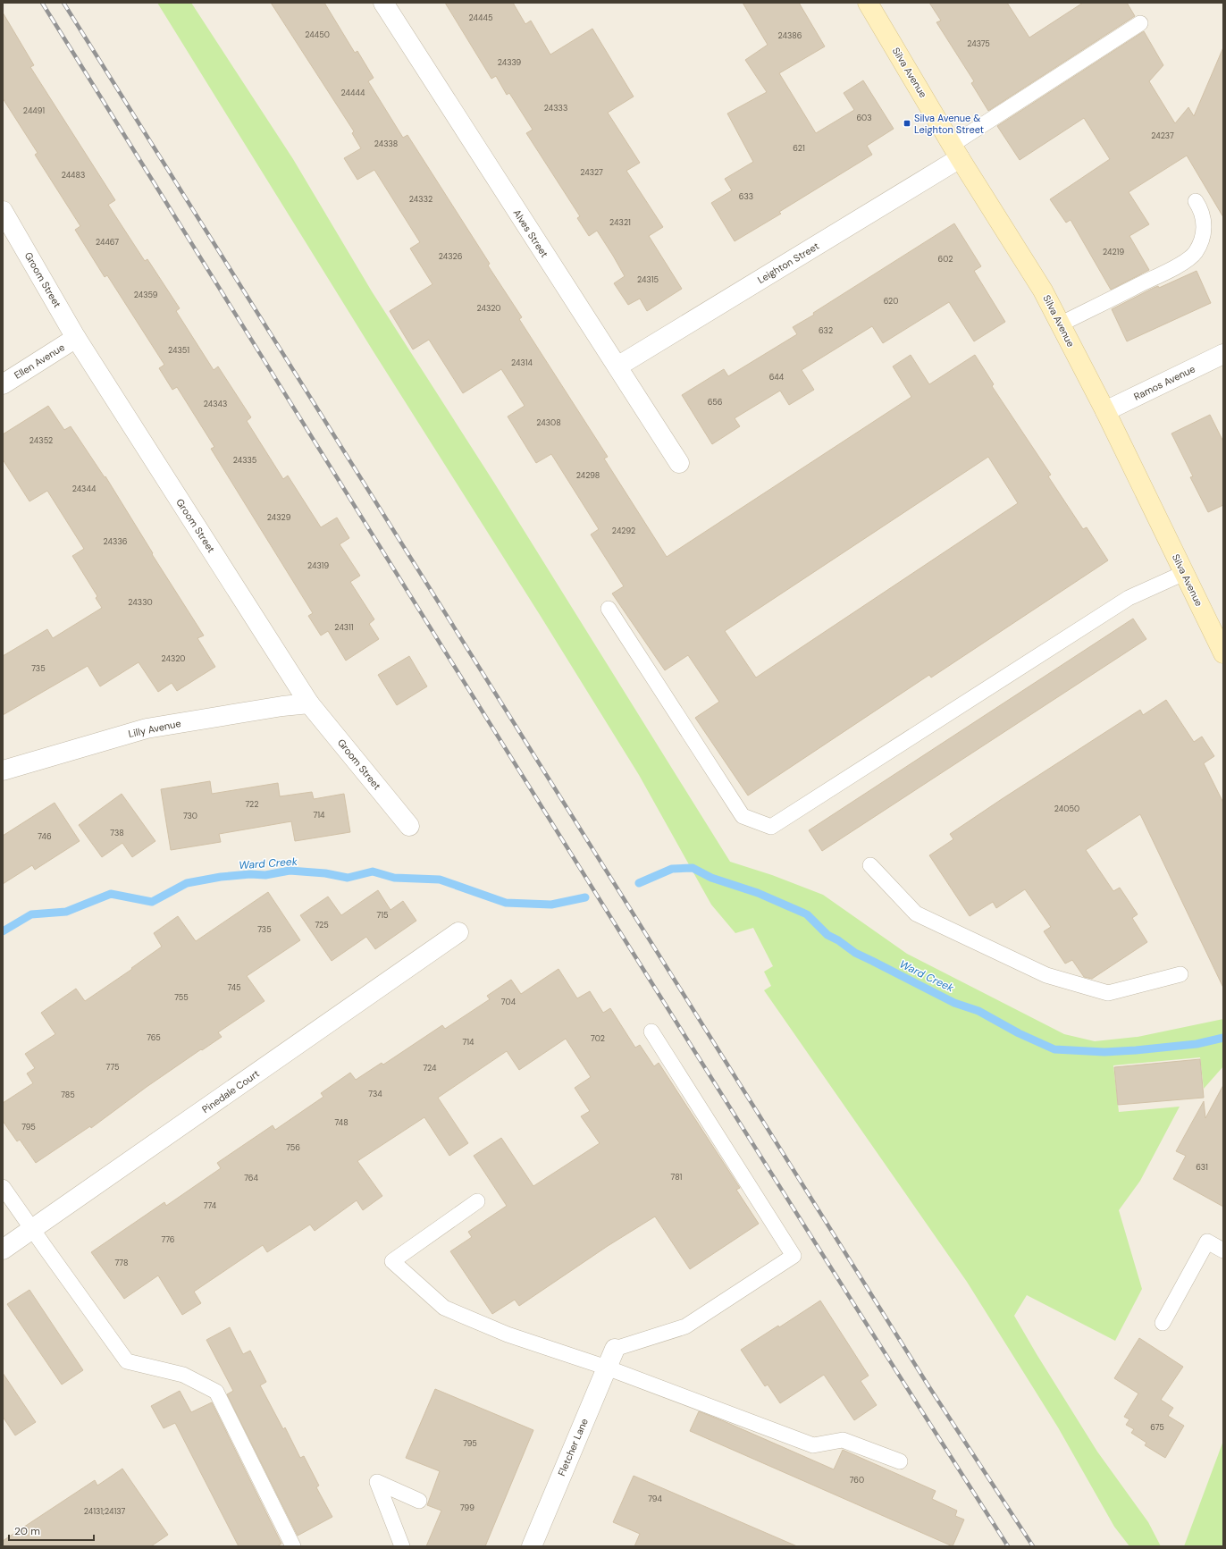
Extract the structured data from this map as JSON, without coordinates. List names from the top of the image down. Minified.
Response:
{"streets":{"street":["Silva Avenue","Alves Street","Leighton Street","Groom Street","Ellen Avenue","Ramos Avenue","Lilly Avenue","Pinedale Court","Fletcher Lane"]},"crossings":[["Silva Avenue","Leighton Street"],["Silva Avenue","Ramos Avenue"],["Alves Street","Leighton Street"],["Groom Street","Ellen Avenue"],["Groom Street","Lilly Avenue"]],"water":["Ward Creek"],"places":{"transit":["Silva Avenue & Leighton Street"]},"house_numbers":["24445","24450","24386","24375","24339","24444","24333","24491","603","24237","24338","621","24327","24483","633","24332","24321","24467","24219","24326","602","24315","24359","620","24320","632","24351","24314","644","656","24343","24308","24352","24335","24298","24344","24329","24292","24336","24319","24330","24311","24320","735","722","24050","714","730","738","746","715","725","735","745","755","704","765","702","714","775","724","734","785","748","795","756","631","781","764","774","776","778","675","795","760","794","799","24131;24137"],"scale_bar":"20 m"}
